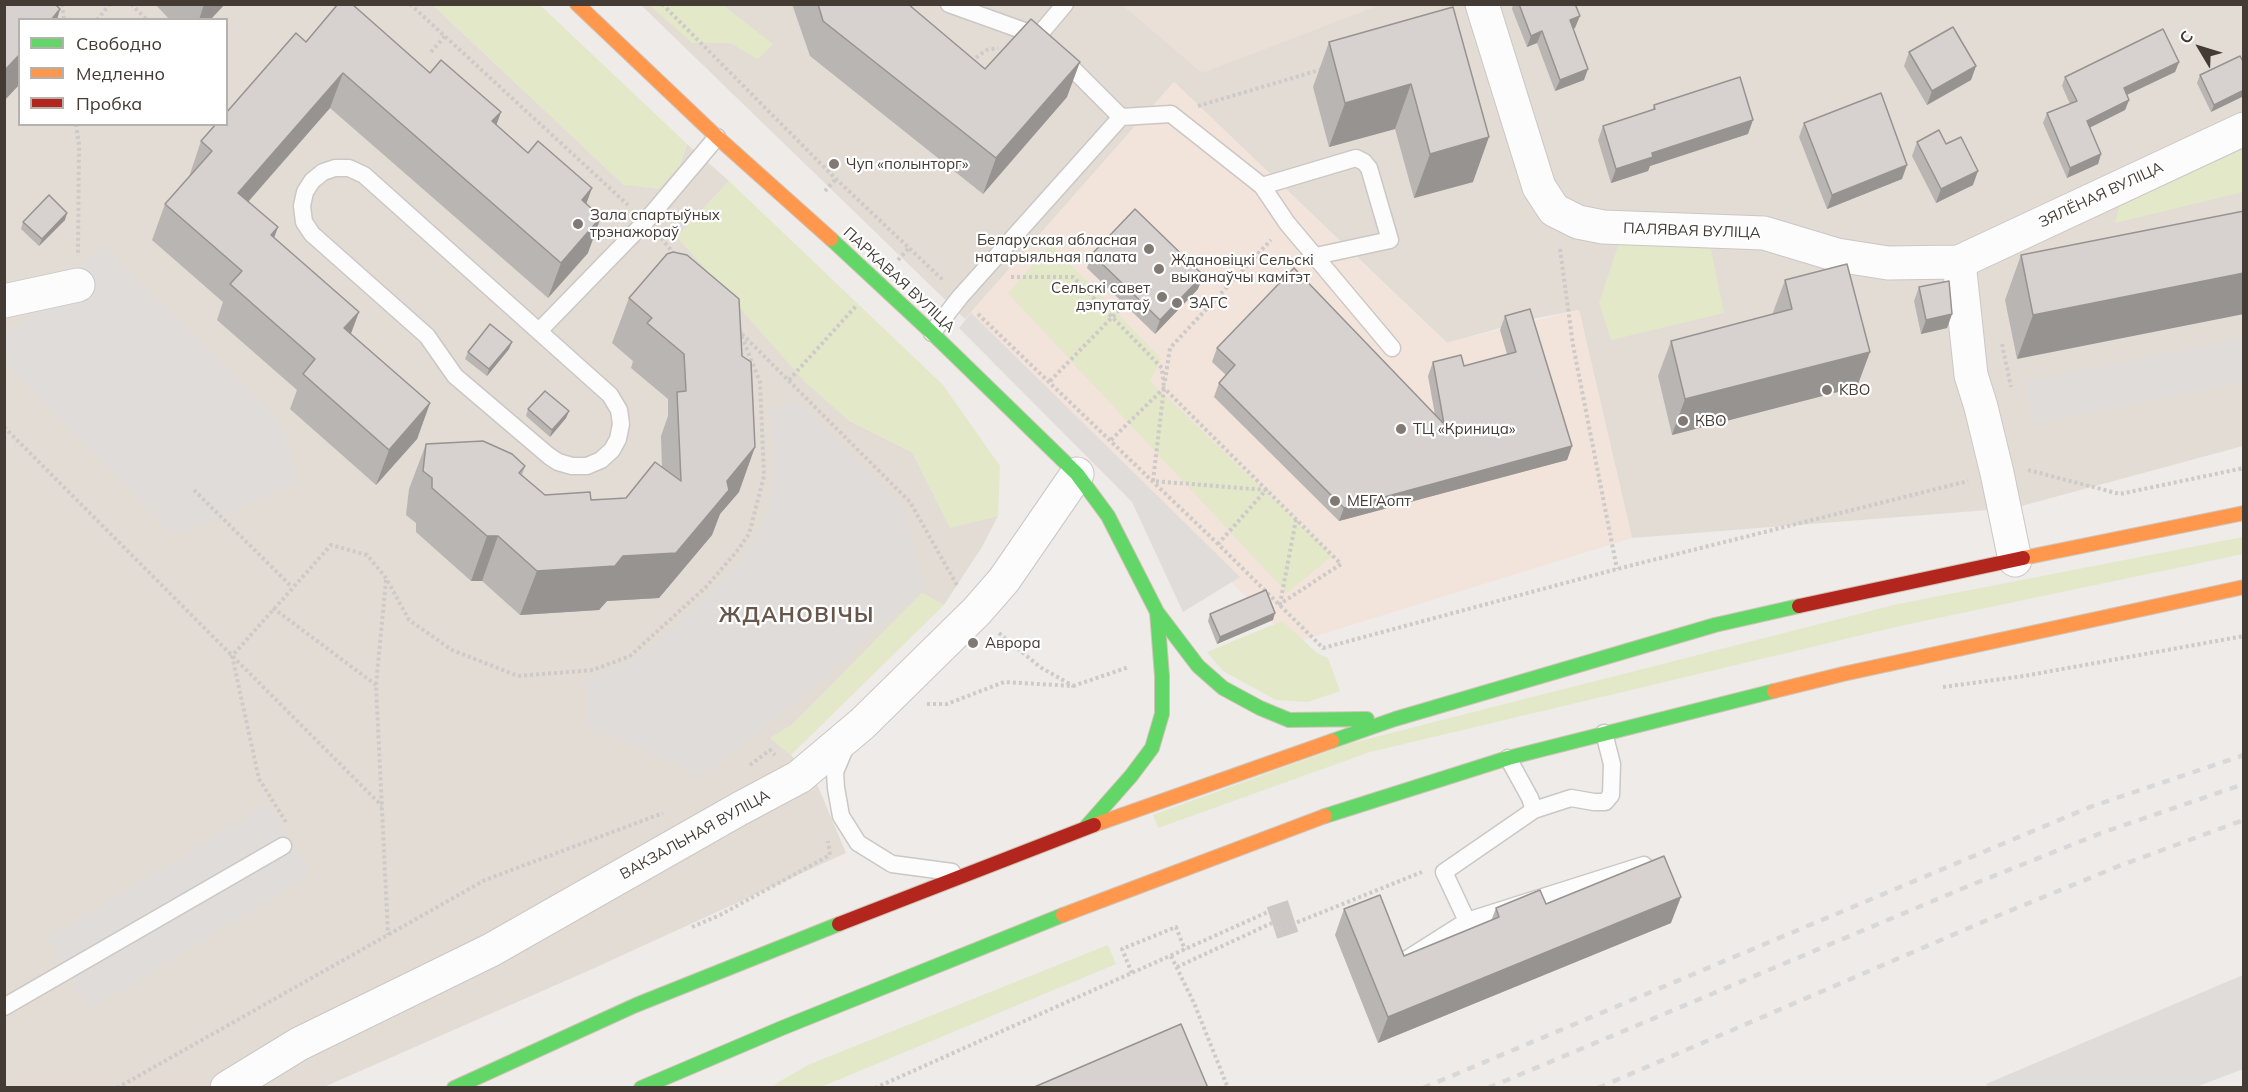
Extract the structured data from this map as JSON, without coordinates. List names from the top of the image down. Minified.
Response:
{"streets":{"main road":["ПАРКАВАЯ ВУЛІЦА"],"street":["ЗЯЛЁНАЯ ВУЛІЦА","ПАЛЯВАЯ ВУЛІЦА","ВАКЗАЛЬНАЯ ВУЛІЦА"]},"crossings":[["ЗЯЛЁНАЯ ВУЛІЦА","ПАЛЯВАЯ ВУЛІЦА"],["ПАРКАВАЯ ВУЛІЦА","ВАКЗАЛЬНАЯ ВУЛІЦА"]],"districts":["ЖДАНОВІЧЫ"],"places":["Чуп «полынторг»","Зала спартыўных трэнажораў","Беларуская абласная натарыяльная палата","Ждановіцкі Сельскі выканаўчы камітэт","Сельскі савет дэпутатаў","ЗАГС","KBО","КВО","ТЦ «Криница»","МЕГАопт","Аврора"],"legend":["Свободно","Медленно","Пробка"],"north":"top left"}
